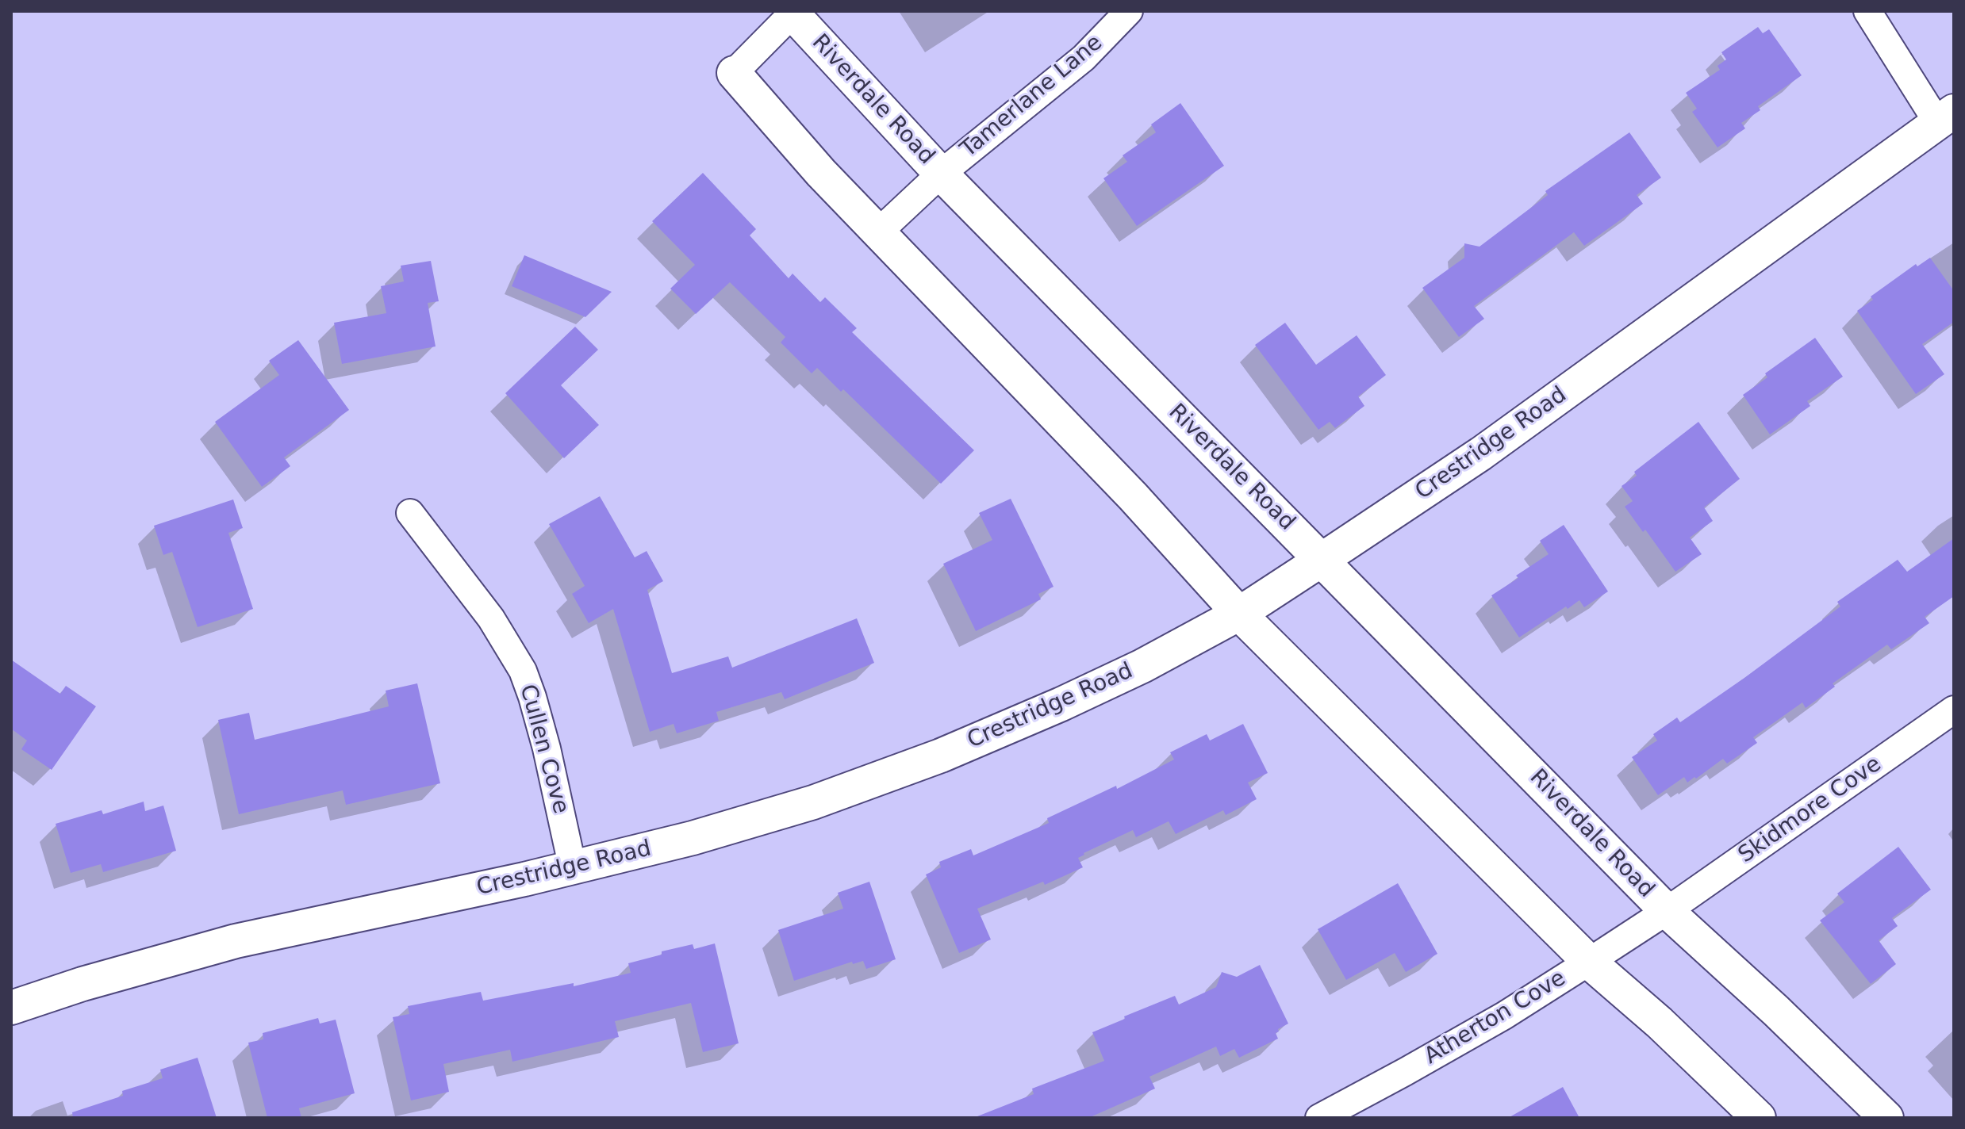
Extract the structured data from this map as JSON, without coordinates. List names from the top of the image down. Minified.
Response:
{"streets":{"street":["Tamerlane Lane","Riverdale Road","Crestridge Road","Cullen Cove","Skidmore Cove","Atherton Cove"]},"crossings":[["Tamerlane Lane","Riverdale Road"],["Riverdale Road","Crestridge Road"],["Riverdale Road","Skidmore Cove"],["Riverdale Road","Atherton Cove"],["Crestridge Road","Cullen Cove"],["Skidmore Cove","Atherton Cove"]]}
